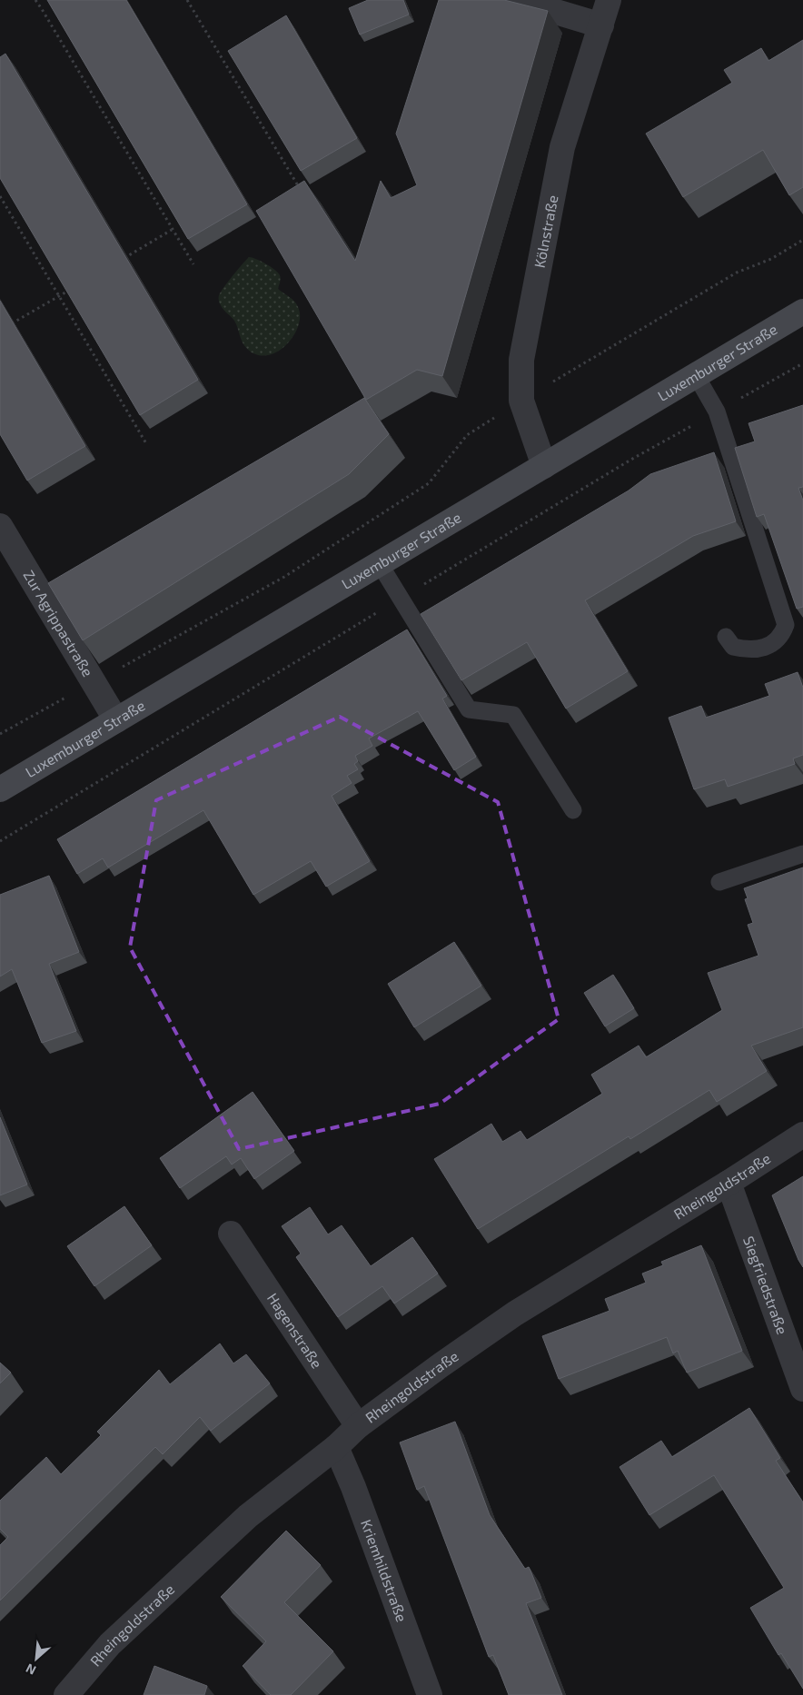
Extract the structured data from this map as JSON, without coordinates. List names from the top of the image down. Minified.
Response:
{"streets":{"street":["Kölnstraße","Luxemburger Straße","Zur Agrippastraße","Rheingoldstraße","Siegfriedstraße","Hagenstraße","Kriemhildstraße"]},"crossings":[["Kölnstraße","Luxemburger Straße"],["Luxemburger Straße","Zur Agrippastraße"],["Rheingoldstraße","Siegfriedstraße"],["Rheingoldstraße","Hagenstraße"],["Rheingoldstraße","Kriemhildstraße"]],"north":"bottom left"}
